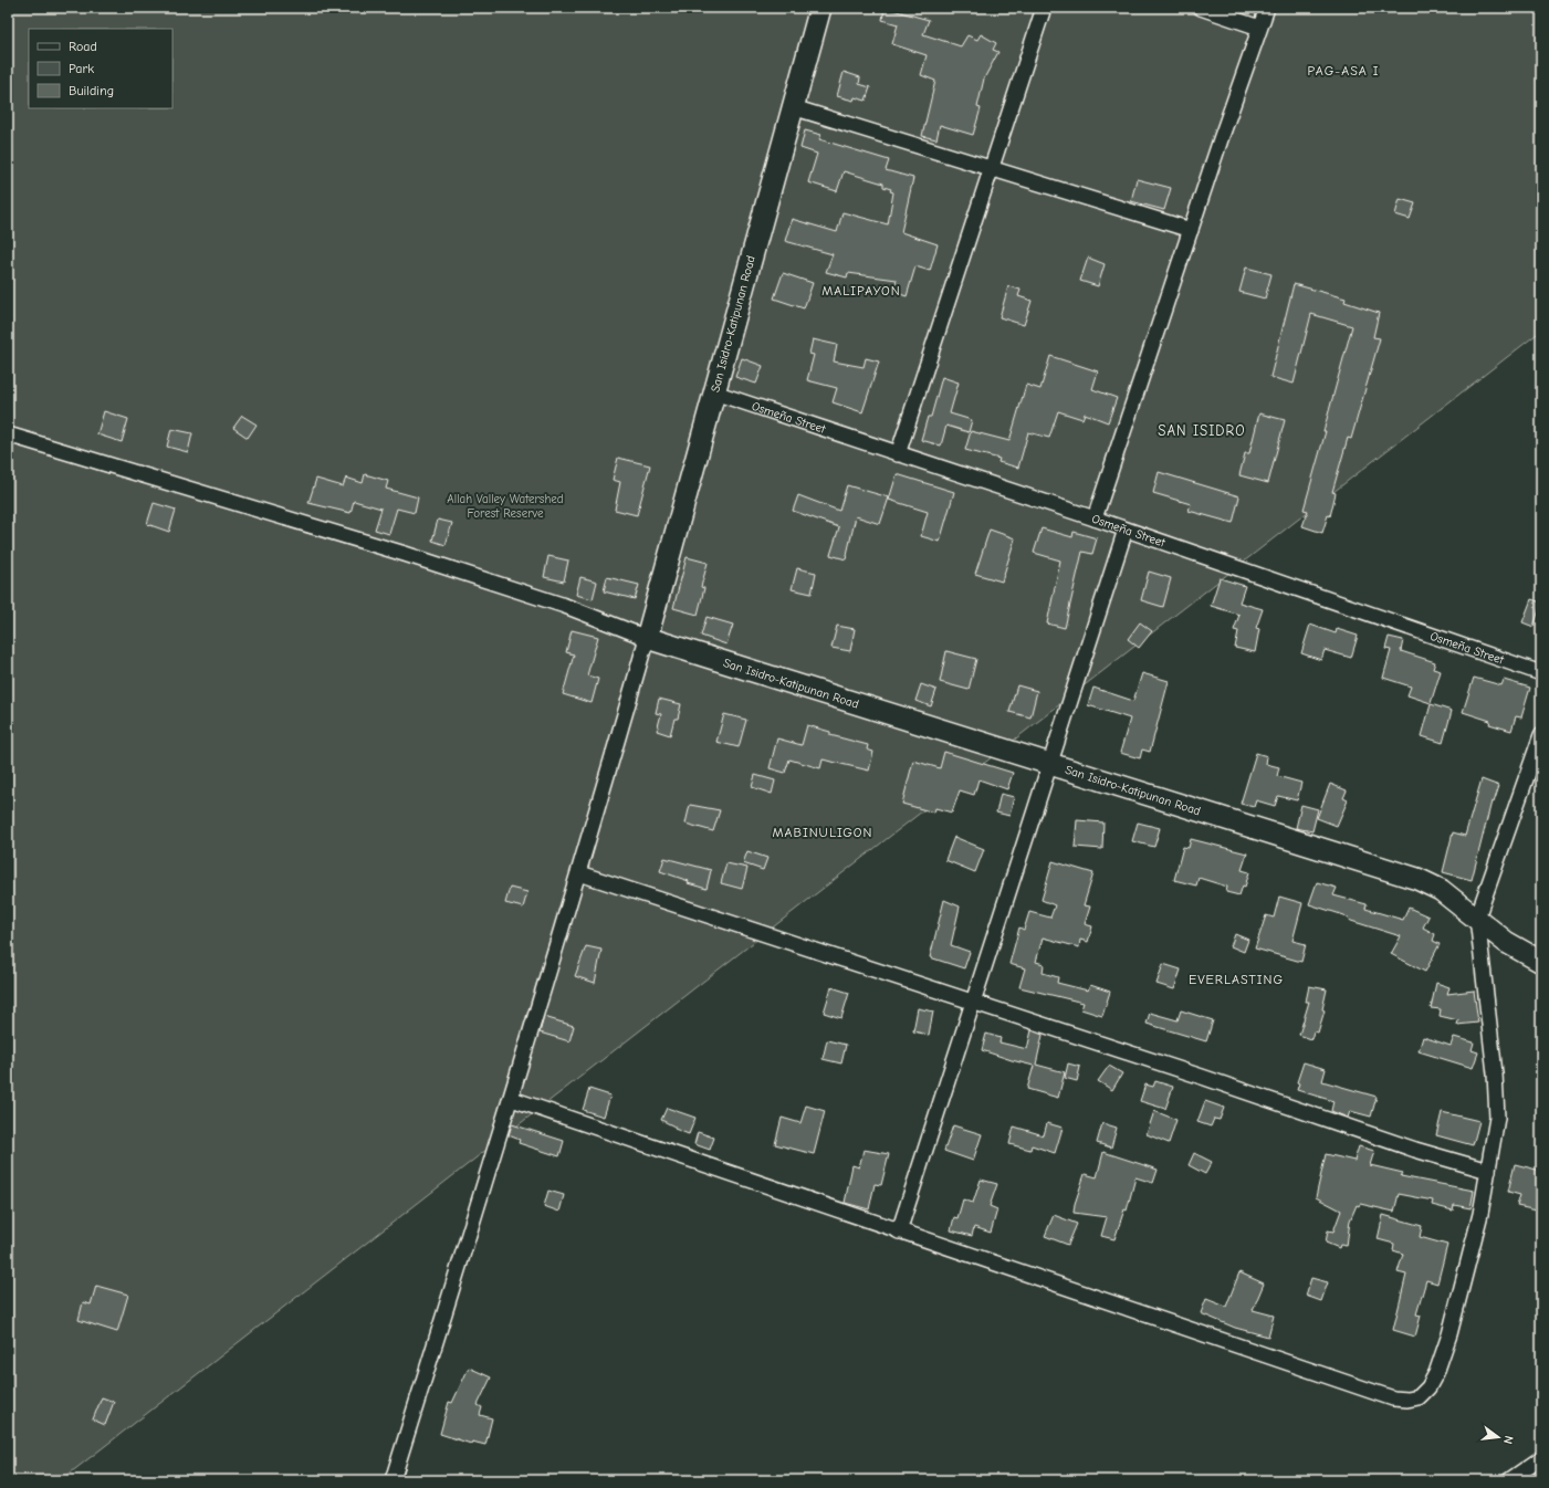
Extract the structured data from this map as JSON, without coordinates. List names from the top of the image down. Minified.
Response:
{"streets":{"street":["San Isidro-Katipunan Road","Osmeña Street"]},"crossings":[["San Isidro-Katipunan Road","Osmeña Street"]],"districts":["PAG-ASA I","MALIPAYON","SAN ISIDRO","MABINULIGON","EVERLASTING"],"parks":["Allah Valley Watershed Forest Reserve"],"legend":["Road","Park","Building"],"north":"right"}
